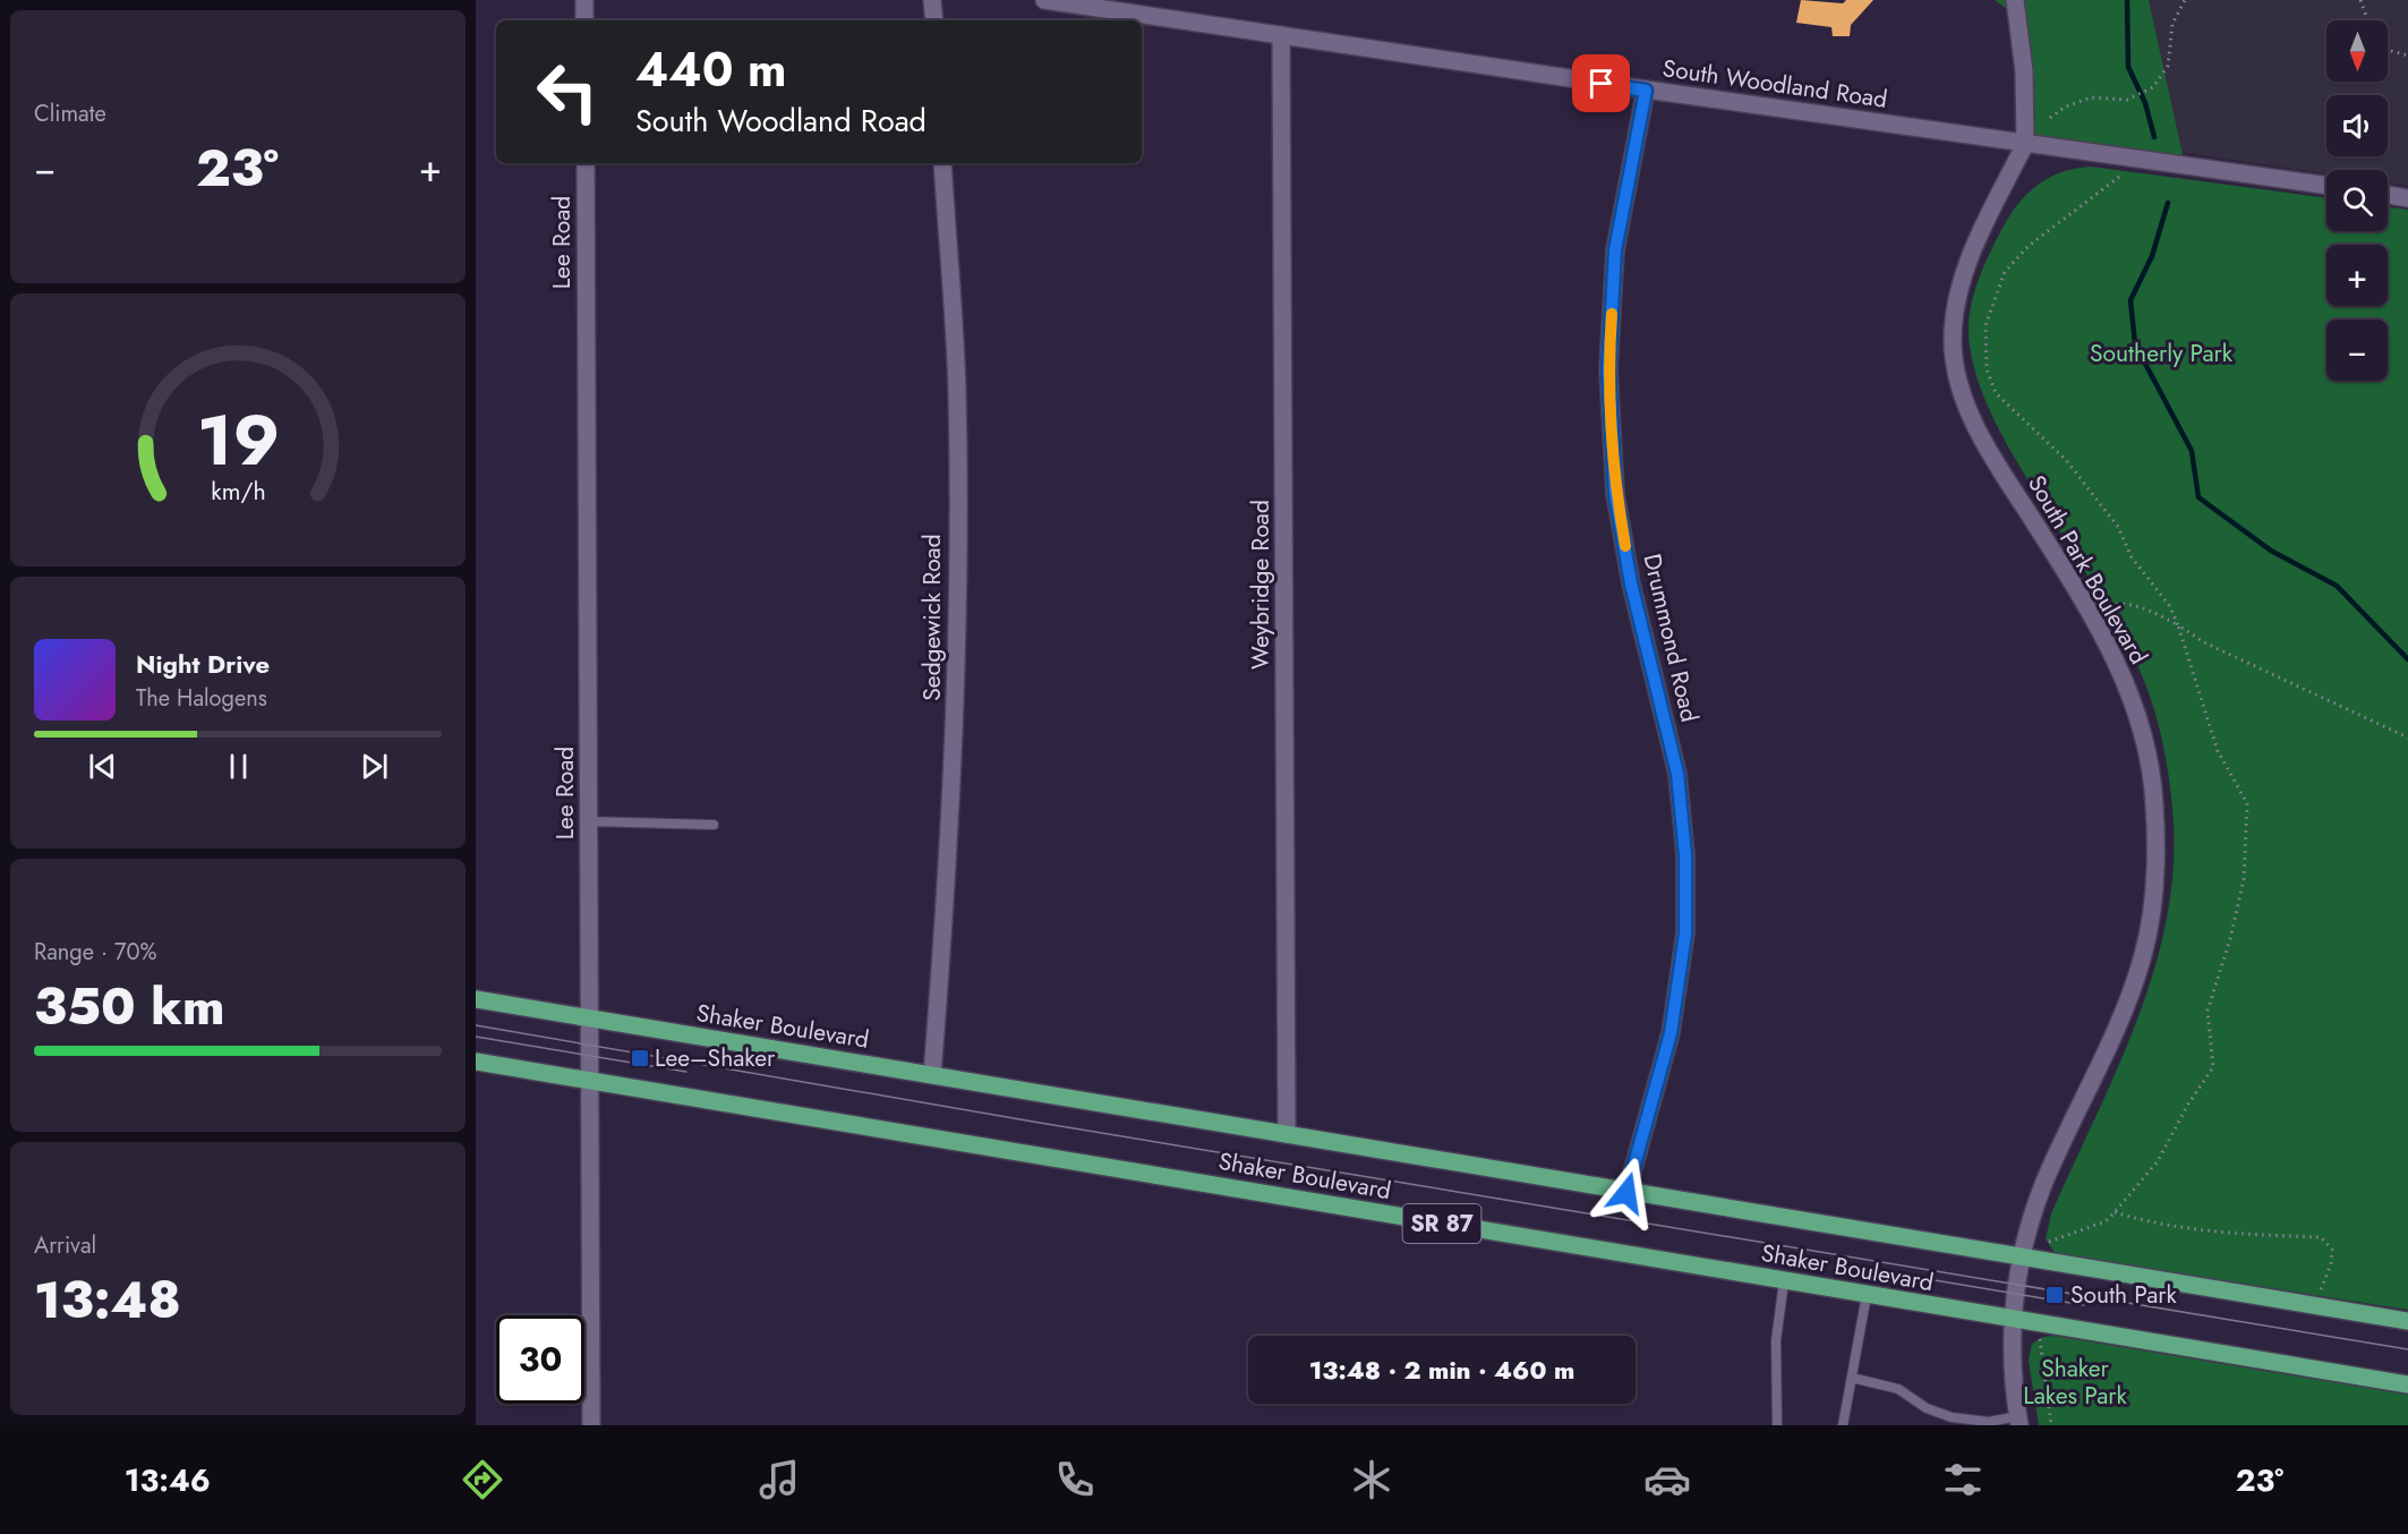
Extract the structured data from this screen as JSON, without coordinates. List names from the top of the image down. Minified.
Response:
{"streets":{"main road":["Shaker Boulevard","SR 87"],"street":["South Woodland Road","Lee Road","South Park Boulevard","Weybridge Road","Sedgewick Road","Drummond Road"]},"crossings":[["South Woodland Road","South Park Boulevard"],["South Woodland Road","Weybridge Road"],["South Woodland Road","Drummond Road"],["Lee Road","Shaker Boulevard"],["South Park Boulevard","Shaker Boulevard"],["Weybridge Road","Shaker Boulevard"],["Sedgewick Road","Shaker Boulevard"],["Drummond Road","Shaker Boulevard"]],"parks":["Southerly Park","Shaker Lakes Park"],"places":{"transit":["Lee–Shaker","South Park"]},"north":"bottom","page":{"tile":["Climate",["Range · 70%","350 km"],["Arrival","13:48"]],"map_buttons":["+","−"],"turn":["440 m","South Woodland Road"],"heat":["−","23°","+"],"song":["Night Drive","The Halogens"],"limit":"30","trip":"13:48 · 2 min · 460 m","tabs":["13:46","23°"],"gauge":["19","km/h"]}}
